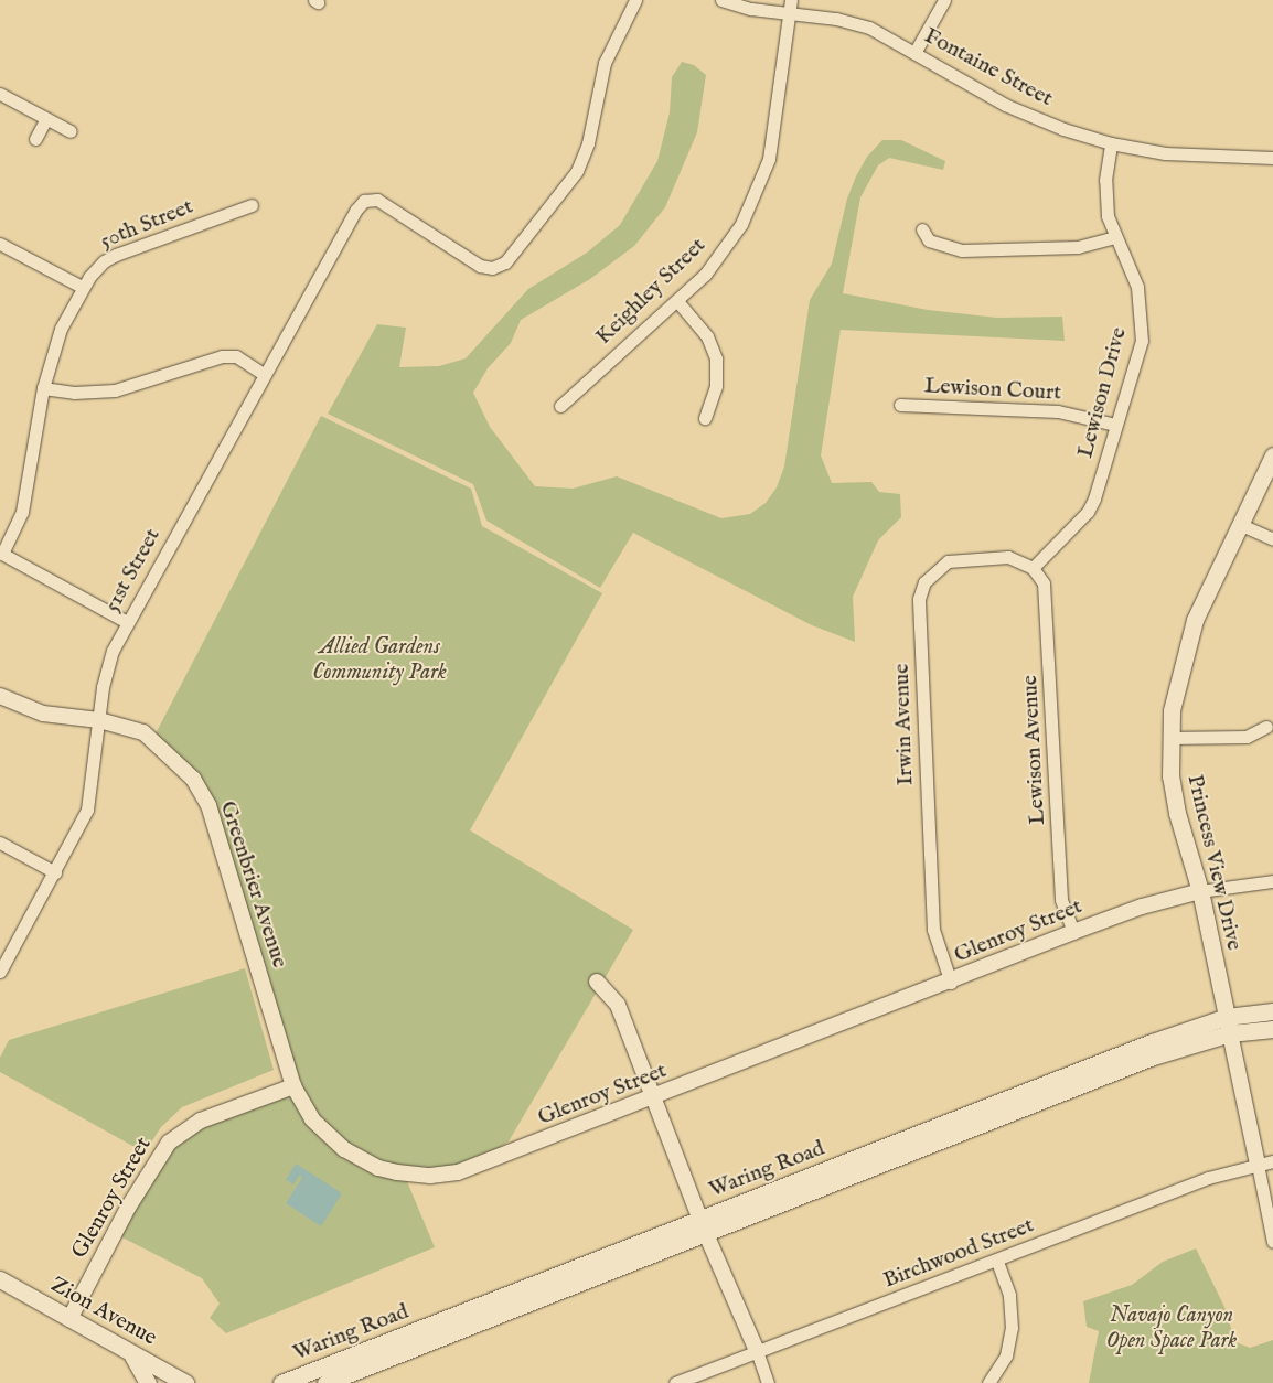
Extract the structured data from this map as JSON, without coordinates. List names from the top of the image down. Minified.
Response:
{"streets":{"main road":["Princess View Drive","Waring Road","Zion Avenue"],"street":["Fontaine Street","50th Street","Keighley Street","Lewison Court","Lewison Drive","51st Street","Irwin Avenue","Lewison Avenue","Greenbrier Avenue","Glenroy Street","Birchwood Street"]},"crossings":[["Fontaine Street","Keighley Street"],["Fontaine Street","Lewison Drive"],["Lewison Court","Lewison Drive"],["Lewison Drive","Irwin Avenue"],["Lewison Drive","Lewison Avenue"],["51st Street","Greenbrier Avenue"],["Irwin Avenue","Lewison Avenue"],["Irwin Avenue","Glenroy Street"],["Lewison Avenue","Glenroy Street"],["Princess View Drive","Glenroy Street"],["Princess View Drive","Waring Road"],["Greenbrier Avenue","Glenroy Street"],["Glenroy Street","Zion Avenue"]],"parks":["Allied Gardens Community Park","Navajo Canyon Open Space Park"]}
